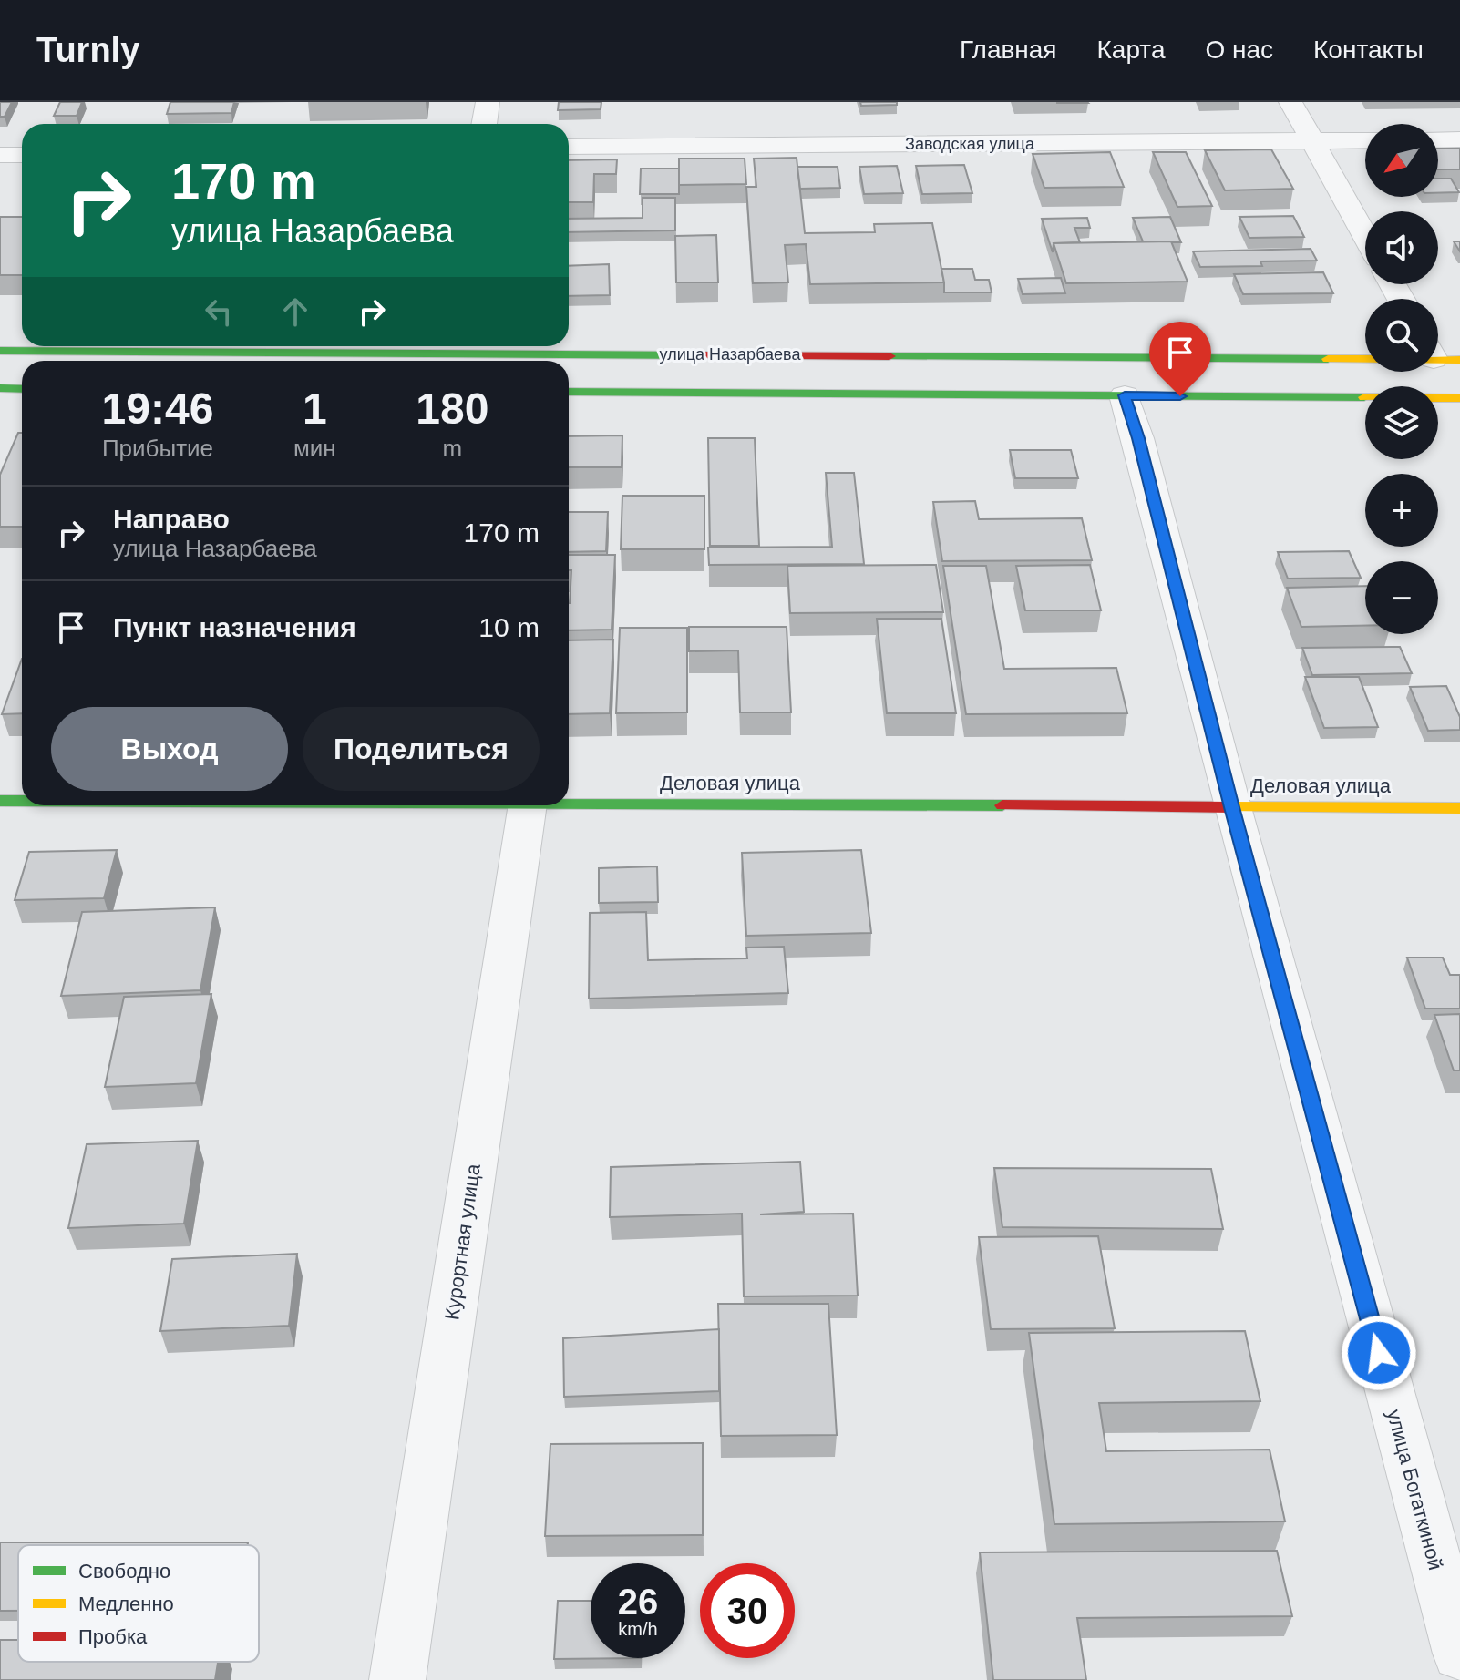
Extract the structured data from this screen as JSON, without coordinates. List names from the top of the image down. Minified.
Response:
{"streets":{"main road":["улица Назарбаева","Деловая улица"],"street":["Заводская улица","Курортная улица","улица Богаткиной"]},"crossings":[["улица Назарбаева","улица Богаткиной"],["Деловая улица","улица Богаткиной"]],"legend":["Свободно","Медленно","Пробка"],"north":"bottom left","page":{"header":"Turnly","nav":["Главная","Карта","О нас","Контакты"],"map_buttons":["+","−"],"turn":["170 m","улица Назарбаева"],"eta":["19:46","Прибытие","1","мин","180","m"],"list":[{"name":"Направо","note":"улица Назарбаева","value":"170 m"},{"name":"Пункт назначения","value":"10 m"}],"buttons":["Выход","Поделиться"],"speed":"26 km/h","limit":"30"}}
